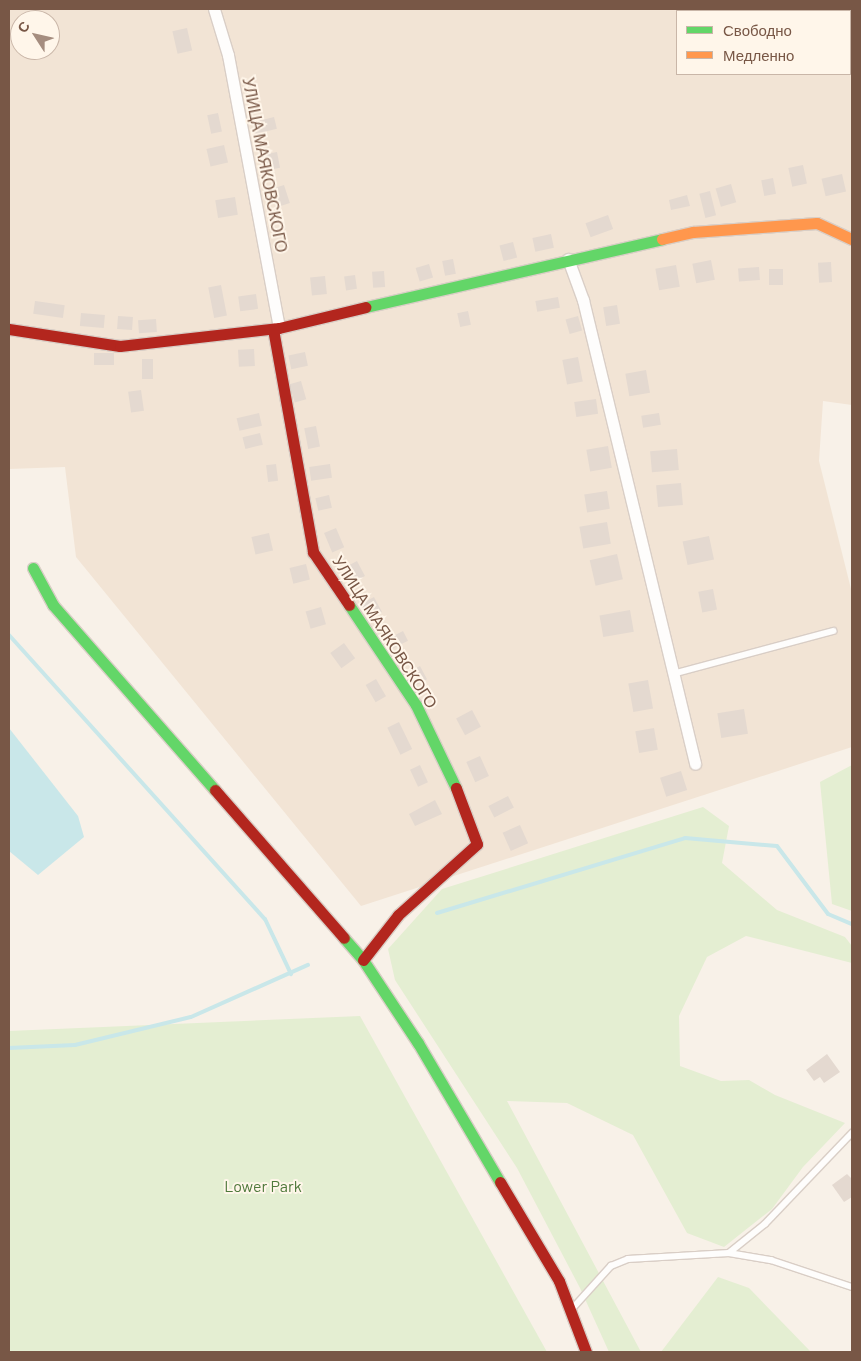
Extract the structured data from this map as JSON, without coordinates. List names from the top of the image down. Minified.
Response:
{"streets":{"street":["УЛИЦА МАЯКОВСКОГО"]},"parks":["Lower Park"],"legend":["Свободно","Медленно"],"north":"top left"}
